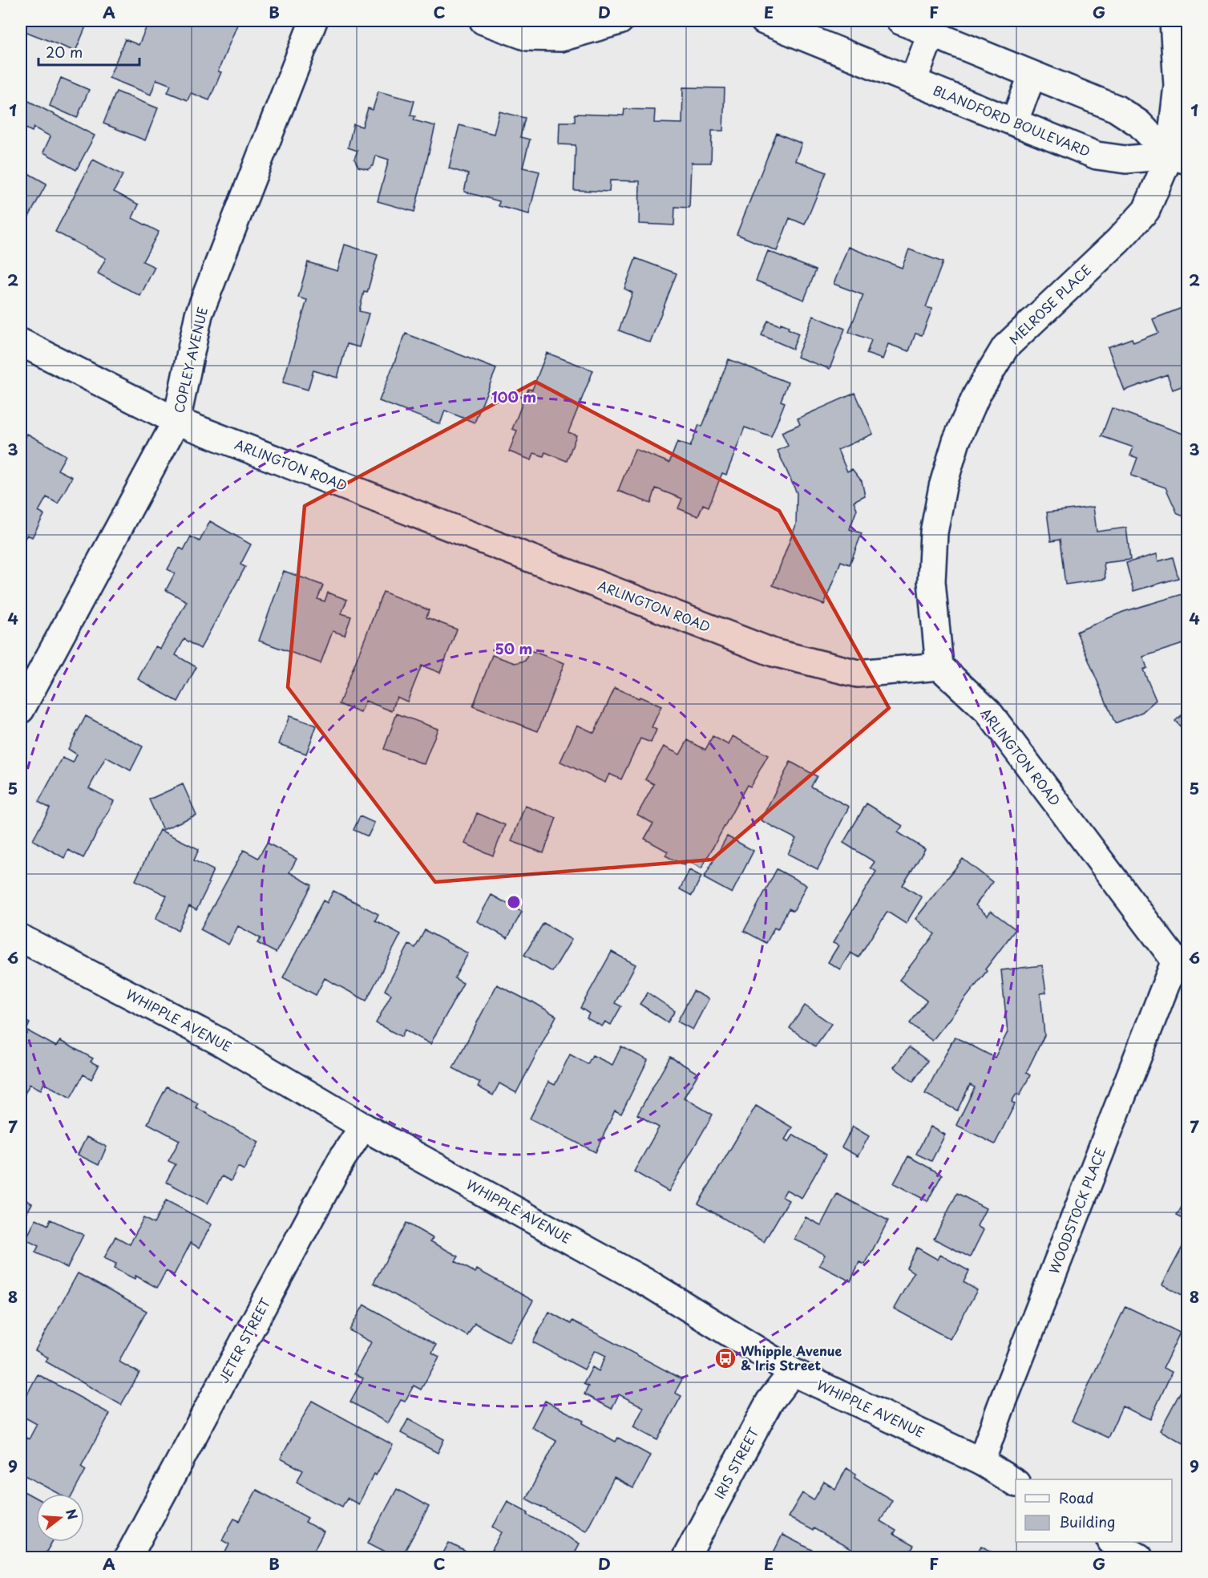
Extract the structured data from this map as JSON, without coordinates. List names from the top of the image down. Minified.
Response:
{"streets":{"street":["BLANDFORD BOULEVARD","MELROSE PLACE","COPLEY AVENUE","ARLINGTON ROAD","WHIPPLE AVENUE","WOODSTOCK PLACE","JETER STREET","IRIS STREET"]},"crossings":[["BLANDFORD BOULEVARD","MELROSE PLACE"],["MELROSE PLACE","ARLINGTON ROAD"],["COPLEY AVENUE","ARLINGTON ROAD"],["ARLINGTON ROAD","WOODSTOCK PLACE"],["WHIPPLE AVENUE","WOODSTOCK PLACE"],["WHIPPLE AVENUE","JETER STREET"],["WHIPPLE AVENUE","IRIS STREET"]],"places":{"bus stop":["Whipple Avenue & Iris Street"]},"legend":["Road","Building"],"scale_bar":"20 m","north":"right","grid":{"columns":["A","B","C","D","E","F","G"],"rows":["1","2","3","4","5","6","7","8","9"]},"rings":["100 m","50 m"]}
